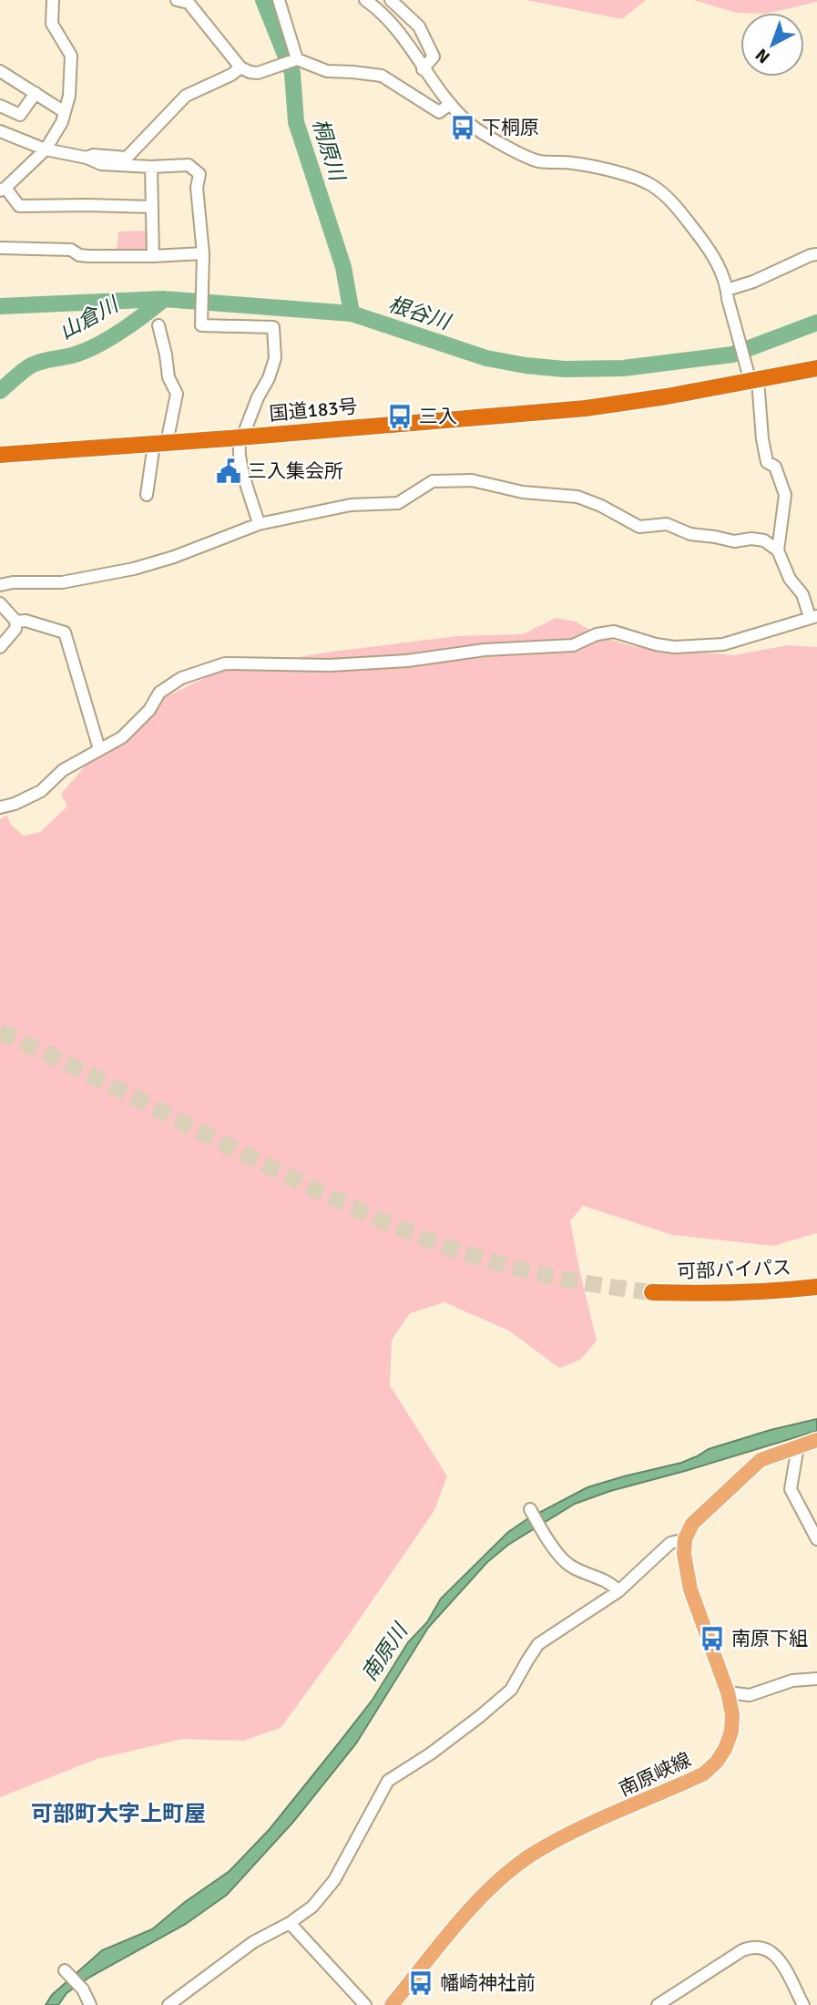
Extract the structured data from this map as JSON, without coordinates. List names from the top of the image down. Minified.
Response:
{"streets":{"highway":["国道183号","可部バイパス"],"main road":["南原峡線"]},"districts":["可部町大字上町屋"],"water":["桐原川","根谷川","山倉川","南原川"],"places":{"bus stop":["下桐原","三入","南原下組","幡崎神社前"],"public building":["三入集会所"]},"north":"bottom left"}
